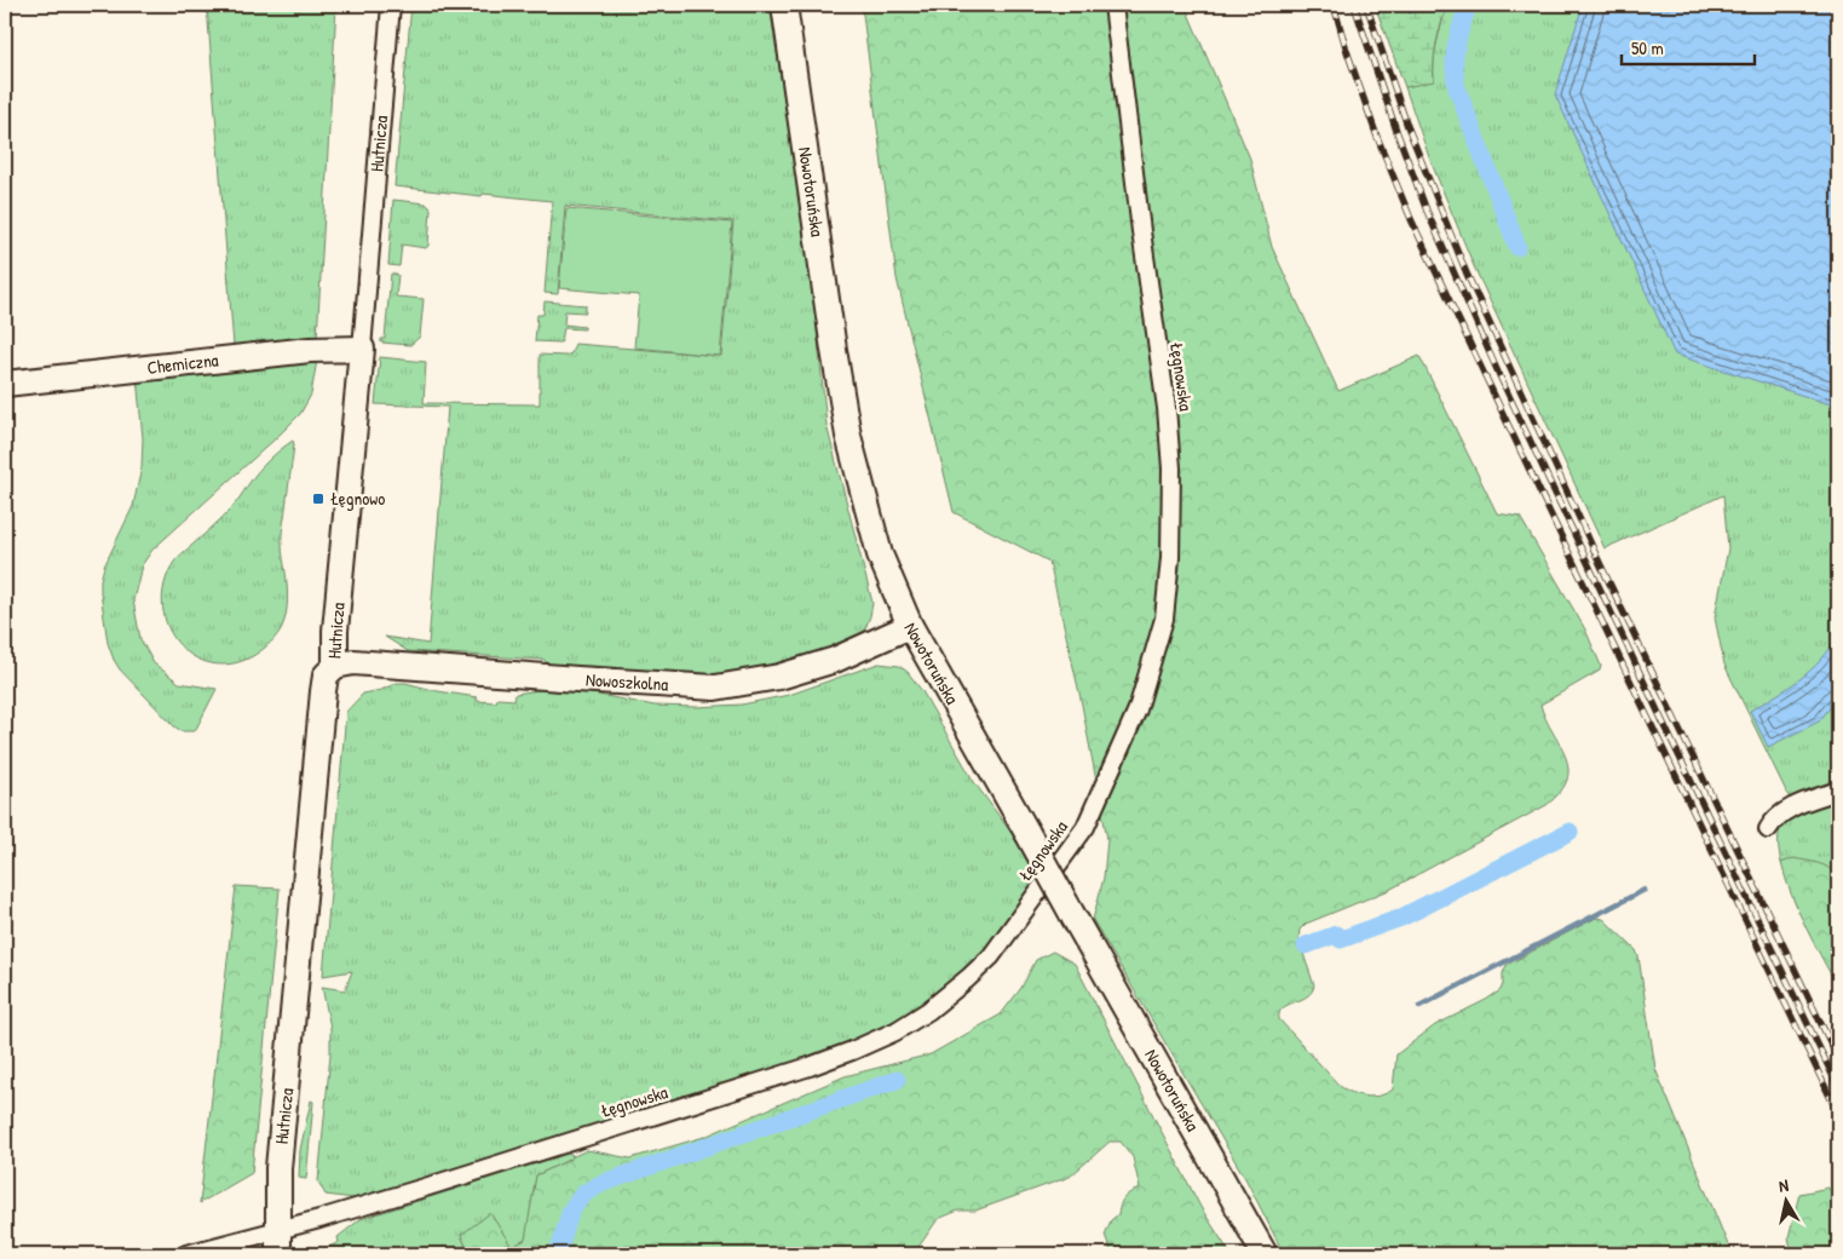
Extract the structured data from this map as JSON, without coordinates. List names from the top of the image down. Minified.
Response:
{"streets":{"street":["Hutnicza","Nowotoruńska","Chemiczna","Łęgnowska","Nowoszkolna"]},"crossings":[["Hutnicza","Chemiczna"],["Hutnicza","Łęgnowska"],["Hutnicza","Nowoszkolna"],["Nowotoruńska","Nowoszkolna"]],"places":{"transit":["Łęgnowo"]},"scale_bar":"50 m","north":"top"}
